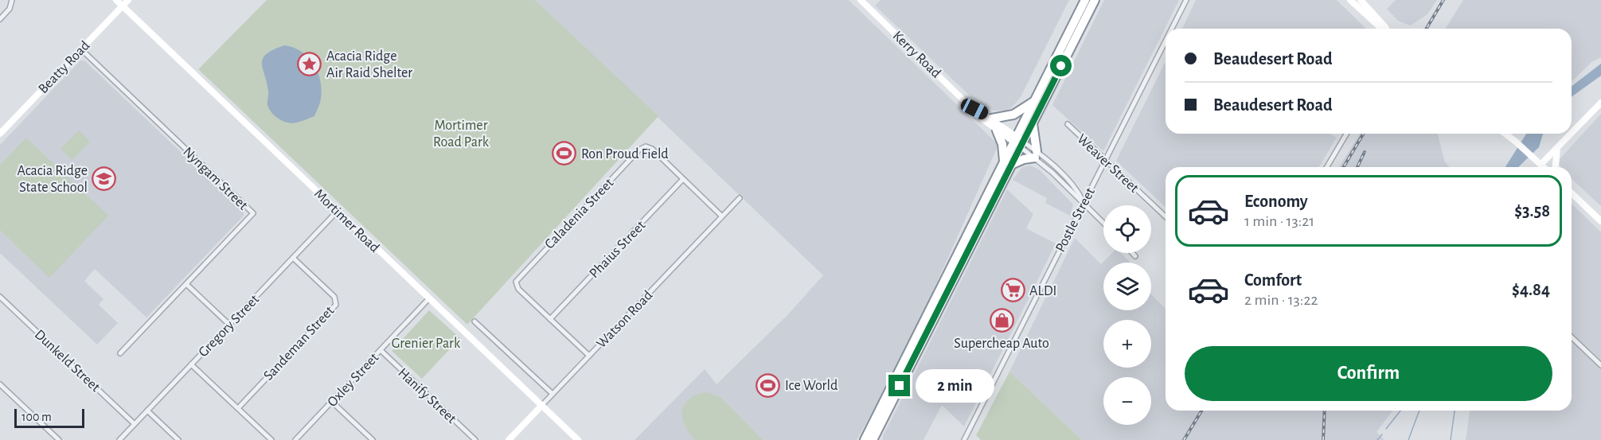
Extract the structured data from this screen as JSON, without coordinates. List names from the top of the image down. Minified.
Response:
{"streets":{"main road":["Kerry Road","Beatty Road","Mortimer Road","Watson Road"],"street":["Weaver Street","Nyngam Street","Caladenia Street","Postle Street","Phaius Street","Gregory Street","Sandeman Street","Dunkeld Street","Oxley Street","Hanify Street"]},"crossings":[["Kerry Road","Postle Street"],["Beatty Road","Nyngam Street"],["Beatty Road","Mortimer Road"],["Weaver Street","Postle Street"],["Caladenia Street","Phaius Street"],["Mortimer Road","Watson Road"],["Mortimer Road","Gregory Street"],["Mortimer Road","Oxley Street"],["Gregory Street","Sandeman Street"],["Gregory Street","Dunkeld Street"],["Oxley Street","Hanify Street"]],"parks":["Mortimer Road Park","Grenier Park"],"places":{"place":["Acacia Ridge Air Raid Shelter"],"sports":["Ron Proud Field","Ice World"],"school or university":["Acacia Ridge State School"],"supermarket":["ALDI"],"shop":["Supercheap Auto"]},"scale_bar":"100 m","page":{"banner":["Beaudesert Road","Beaudesert Road"],"list":[{"name":"Economy","note":"1 min · 13:21","value":"$3.58"},{"name":"Comfort","note":"2 min · 13:22","value":"$4.84"}],"map_buttons":["+","−"],"buttons":"Confirm","bubble":"2 min","scale":"100 m"}}
